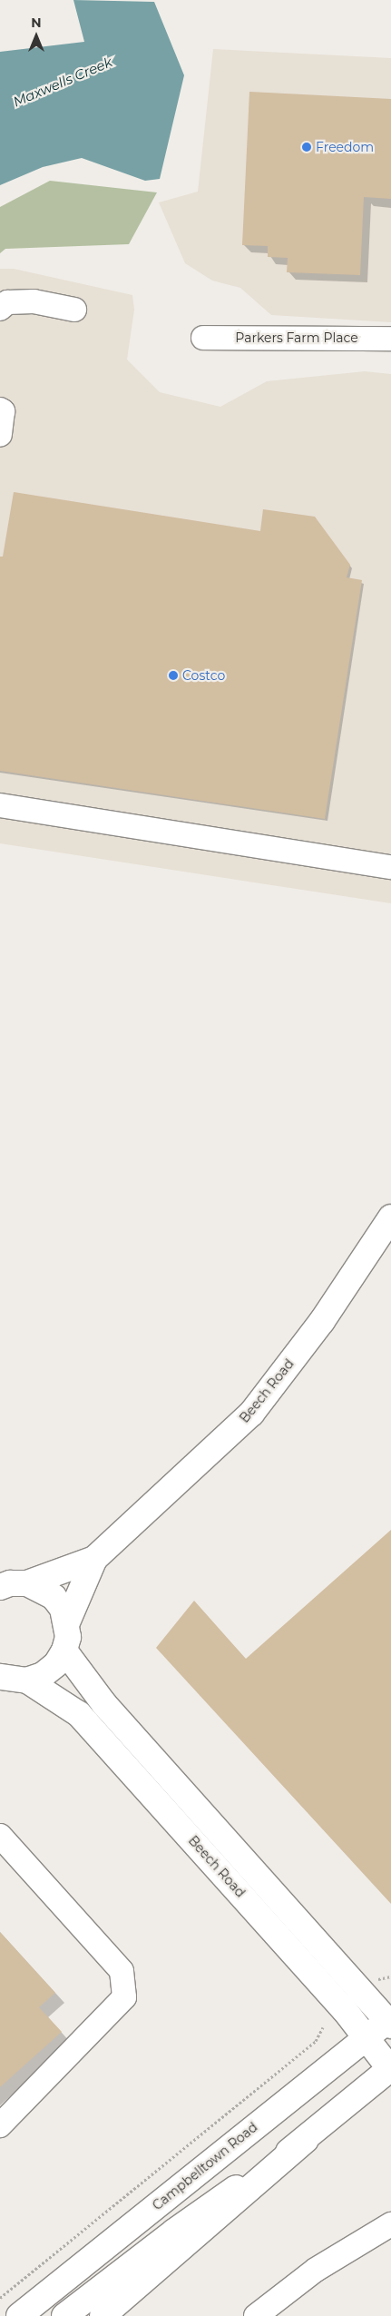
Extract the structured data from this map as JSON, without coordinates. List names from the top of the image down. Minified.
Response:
{"streets":{"main road":["Beech Road","Campbelltown Road"],"street":["Parkers Farm Place"]},"crossings":[["Beech Road","Campbelltown Road"]],"water":["Maxwells Creek"],"places":["Freedom","Costco"],"north":"top"}
